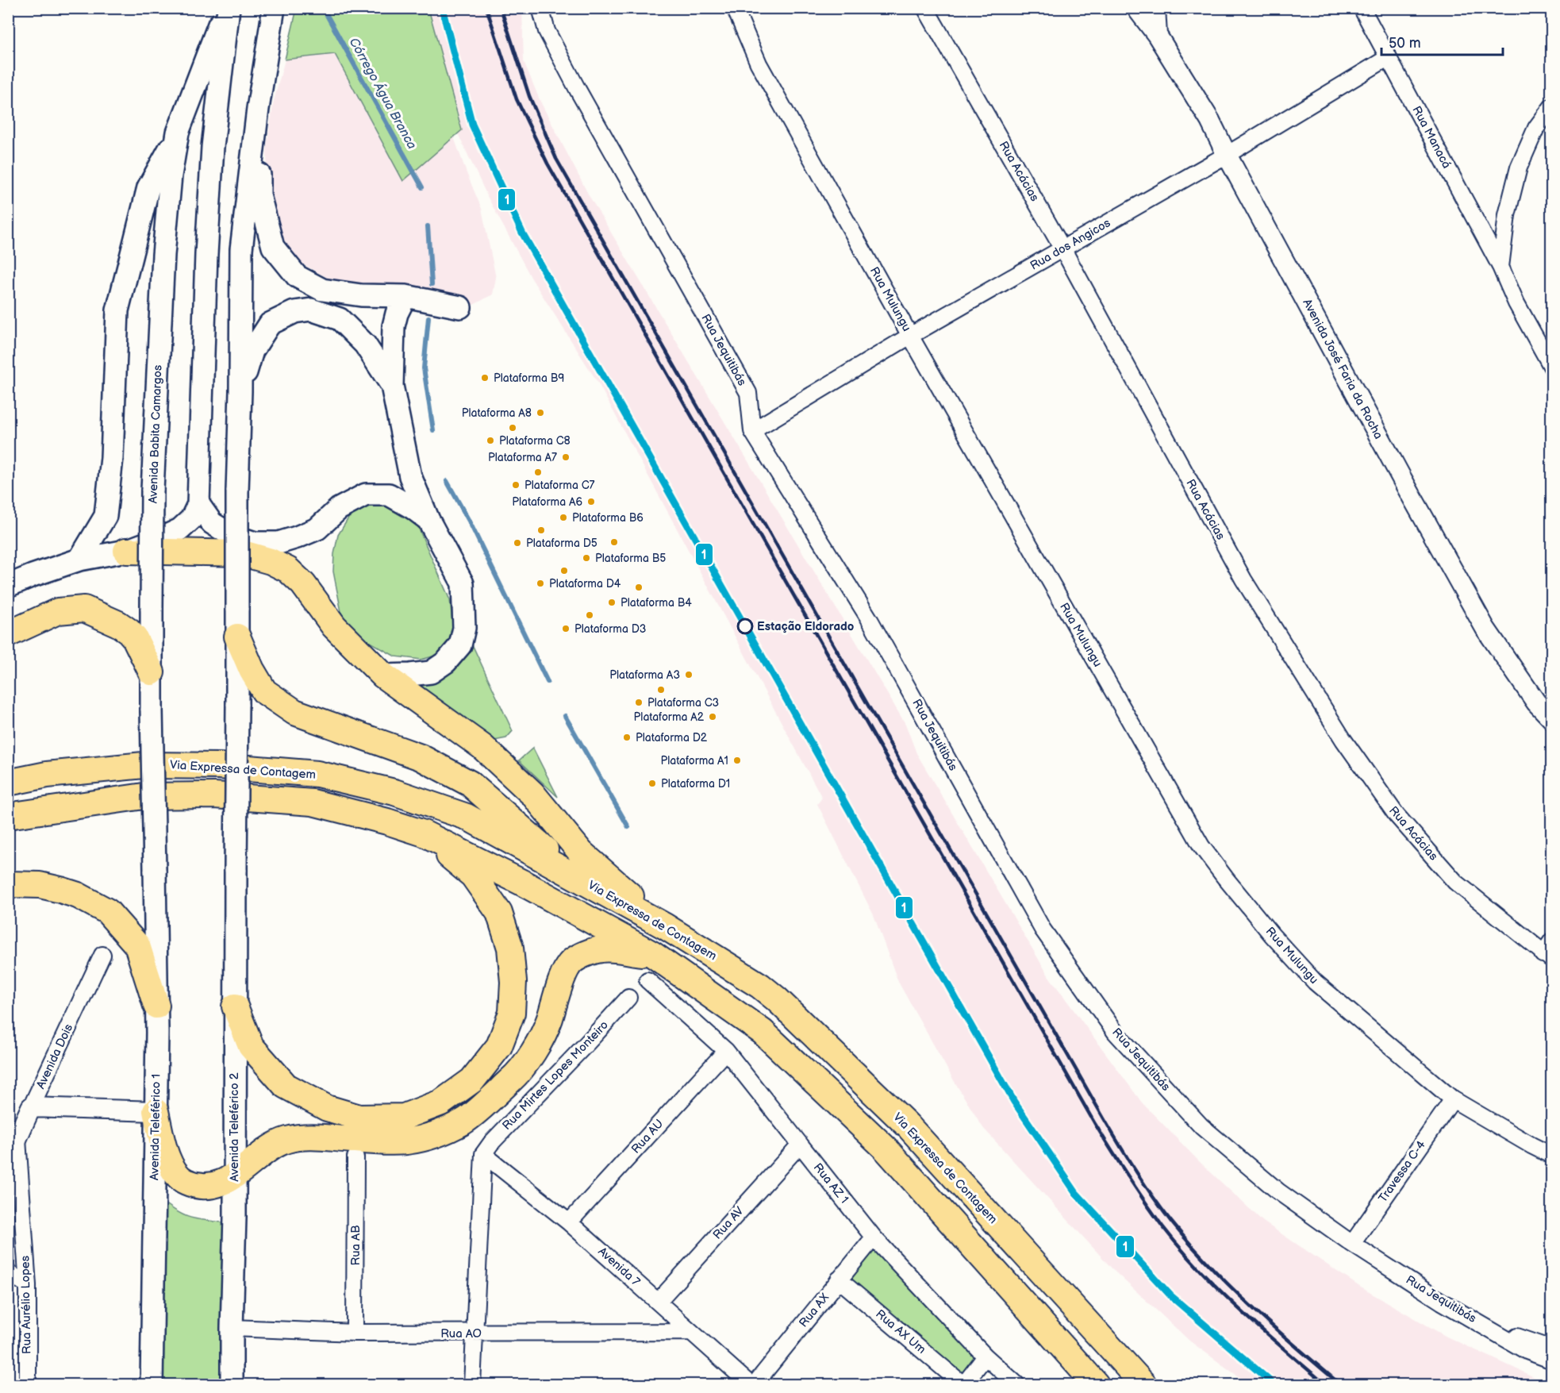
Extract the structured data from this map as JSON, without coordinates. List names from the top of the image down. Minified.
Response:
{"streets":{"highway":["Via Expressa de Contagem"],"main road":["Avenida Babita Camargos","Avenida Teleférico 1","Avenida Teleférico 2"],"street":["Rua Manacá","Rua Acácias","Rua dos Angicos","Rua Mulungu","Rua Jequitibás","Avenida José Faria da Rocha","Avenida Dois","Rua Mirtes Lopes Monteiro","Rua AU","Travessa C-4","Rua AZ 1","Rua AV","Rua AB","Avenida 7","Rua Aurélio Lopes","Rua AX","Rua AX Um","Rua AO"]},"crossings":[["Rua Manacá","Rua dos Angicos"],["Rua Acácias","Rua dos Angicos"],["Rua dos Angicos","Rua Mulungu"],["Rua dos Angicos","Rua Jequitibás"],["Rua dos Angicos","Avenida José Faria da Rocha"],["Rua Mulungu","Travessa C-4"],["Rua Jequitibás","Travessa C-4"],["Avenida Babita Camargos","Avenida Teleférico 1"],["Avenida Dois","Rua Aurélio Lopes"],["Rua Mirtes Lopes Monteiro","Avenida 7"],["Avenida Teleférico 2","Rua AO"],["Rua AU","Rua AZ 1"],["Rua AU","Avenida 7"],["Rua AZ 1","Rua AV"],["Rua AZ 1","Rua AX"],["Rua AV","Avenida 7"],["Rua AB","Rua AO"],["Avenida 7","Rua AO"],["Rua AX","Rua AX Um"]],"water":["Córrego Água Branca"],"places":["Plataforma B9","Plataforma A8","Plataforma C8","Plataforma A7","Plataforma C7","Plataforma A6","Plataforma B6","Plataforma D5","Plataforma B5","Plataforma D4","Plataforma B4","Estação Eldorado","Plataforma D3","Plataforma A3","Plataforma C3","Plataforma A2","Plataforma D2","Plataforma A1","Plataforma D1"],"lines":["metro line 1"],"scale_bar":"50 m"}
